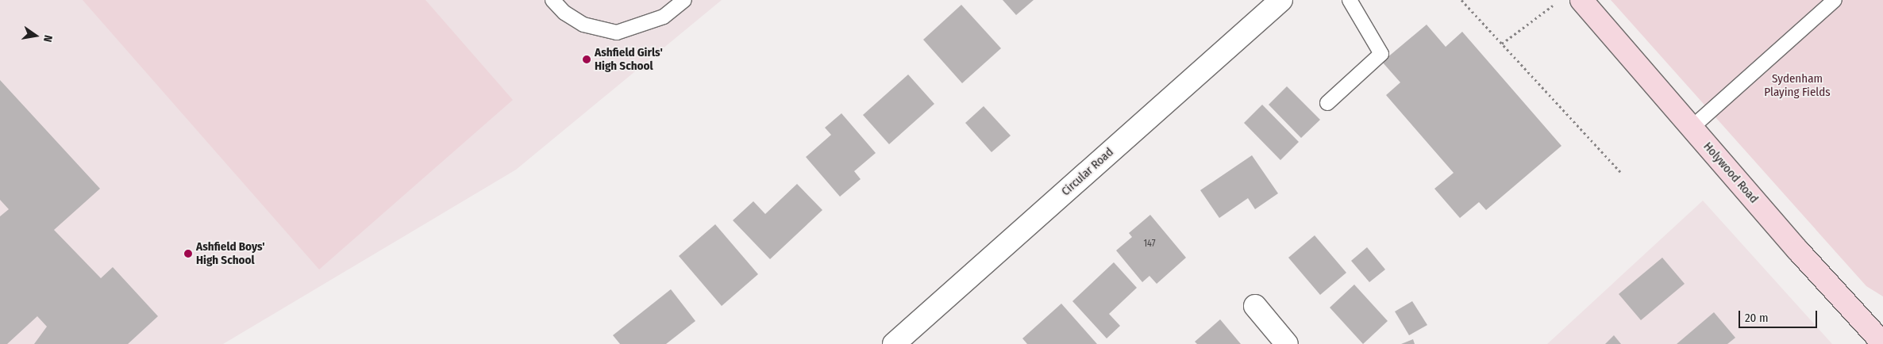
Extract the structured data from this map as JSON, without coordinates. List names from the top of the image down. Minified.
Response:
{"streets":{"main road":["Holywood Road"],"street":["Circular Road"]},"parks":["Sydenham Playing Fields"],"places":["Ashfield Girls' High School","Ashfield Boys' High School"],"house_numbers":["147"],"scale_bar":"20 m","north":"right"}
